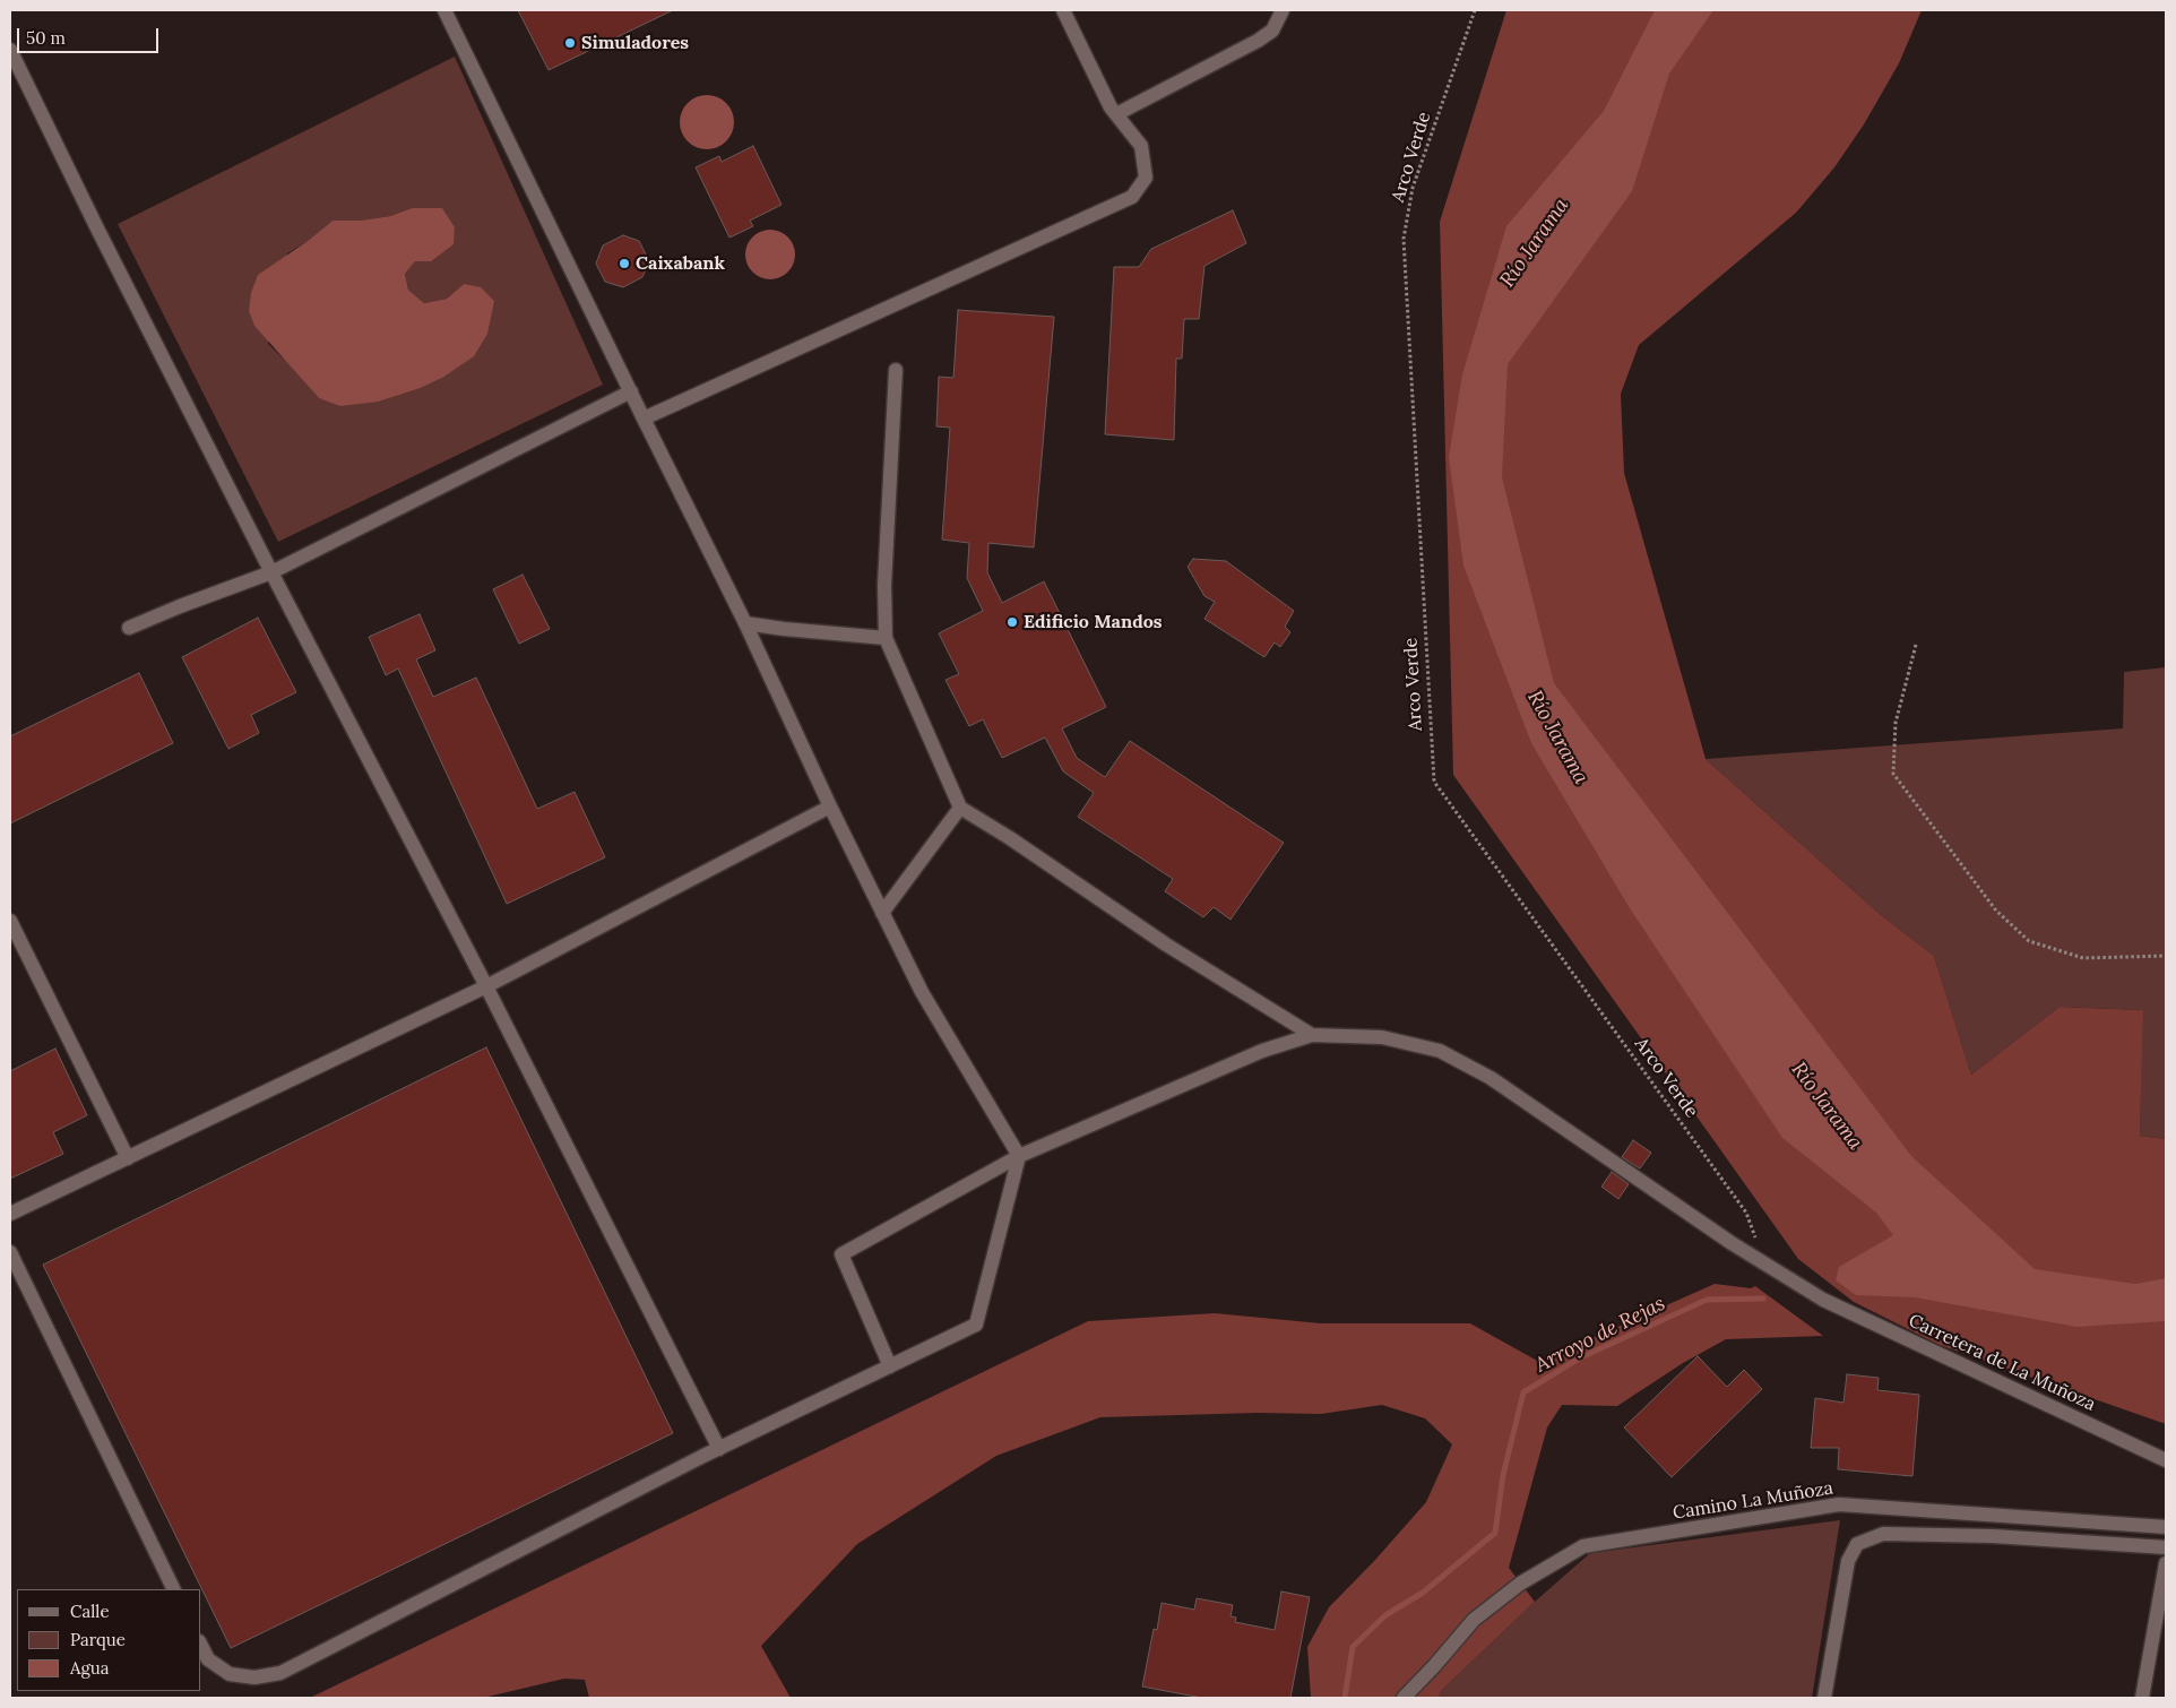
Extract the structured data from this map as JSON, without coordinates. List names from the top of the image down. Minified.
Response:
{"streets":{"lane":["Carretera de La Muñoza","Camino La Muñoza"],"path":["Arco Verde"]},"crossings":[["Arco Verde","Carretera de La Muñoza"]],"water":["Río Jarama","Arroyo de Rejas"],"places":["Simuladores","Caixabank","Edificio Mandos"],"legend":["Calle","Parque","Agua"],"scale_bar":"50 m"}
